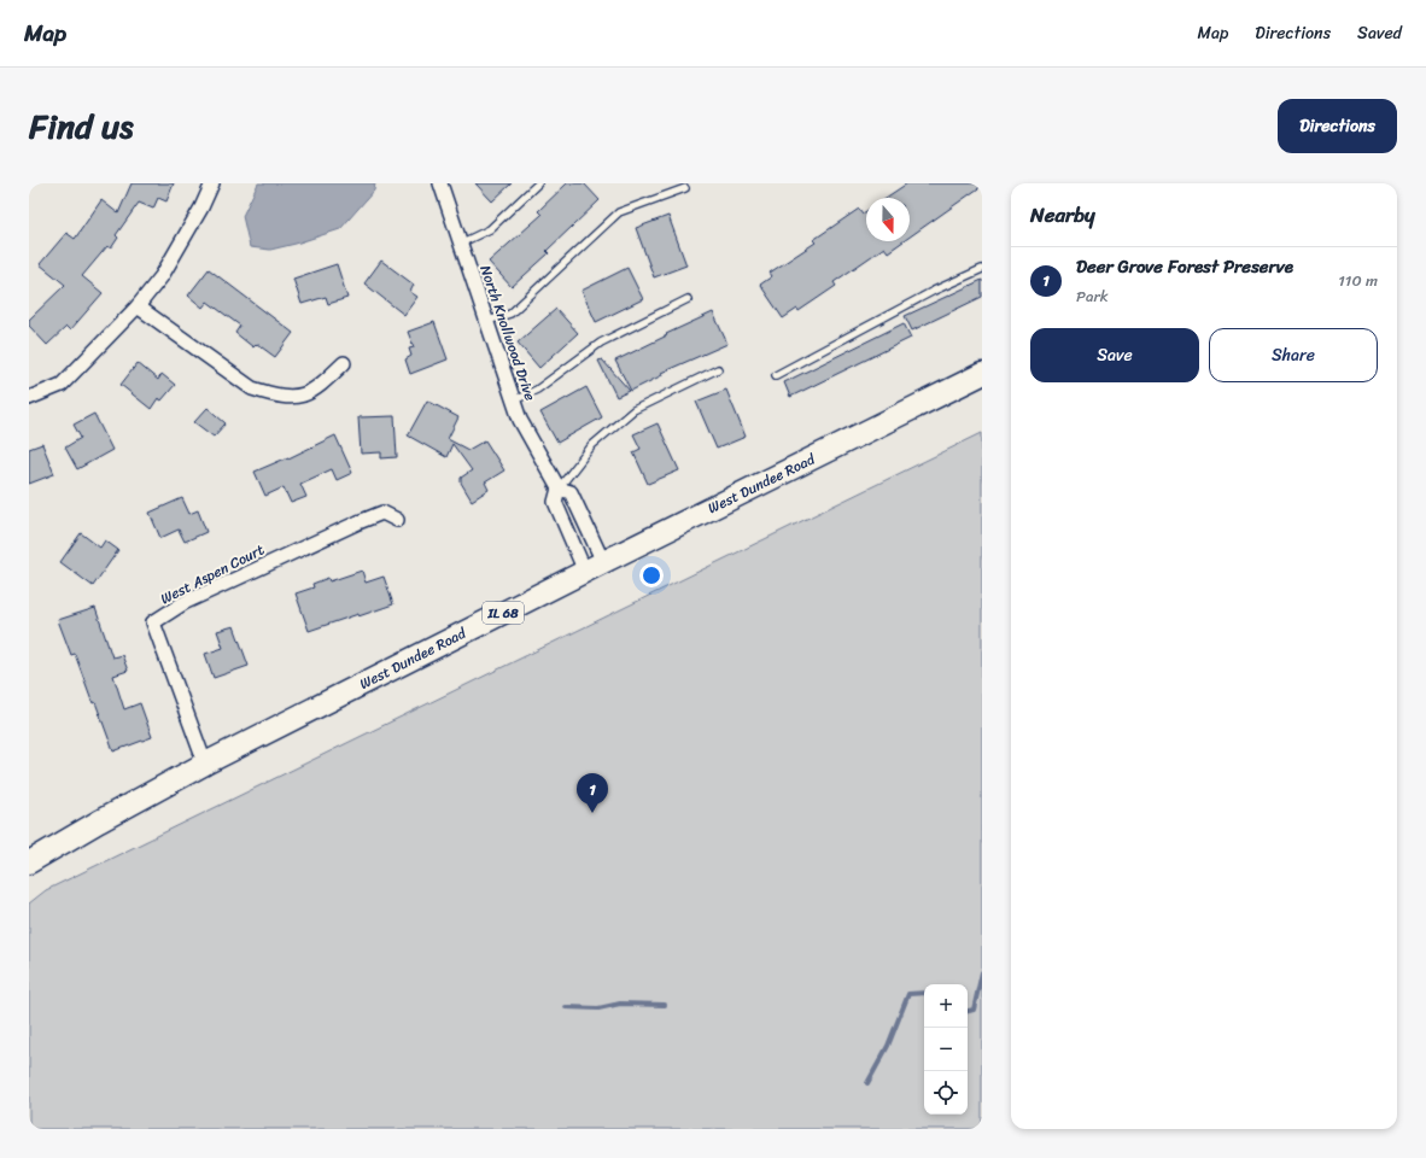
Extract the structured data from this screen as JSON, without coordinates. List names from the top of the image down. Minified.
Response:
{"streets":{"main road":["West Dundee Road","IL 68"],"street":["North Knollwood Drive","West Aspen Court"]},"crossings":[["North Knollwood Drive","West Dundee Road"],["West Dundee Road","West Aspen Court"]],"north":"bottom","page":{"header":"Map","nav":["Map","Directions","Saved"],"title":"Find us","buttons":["Directions",["Save","Share"]],"heading":"Nearby","list":[{"mark":"1","name":"Deer Grove Forest Preserve","note":"Park","value":"110 m"}],"pins":"1","map_buttons":["+","−"]}}
